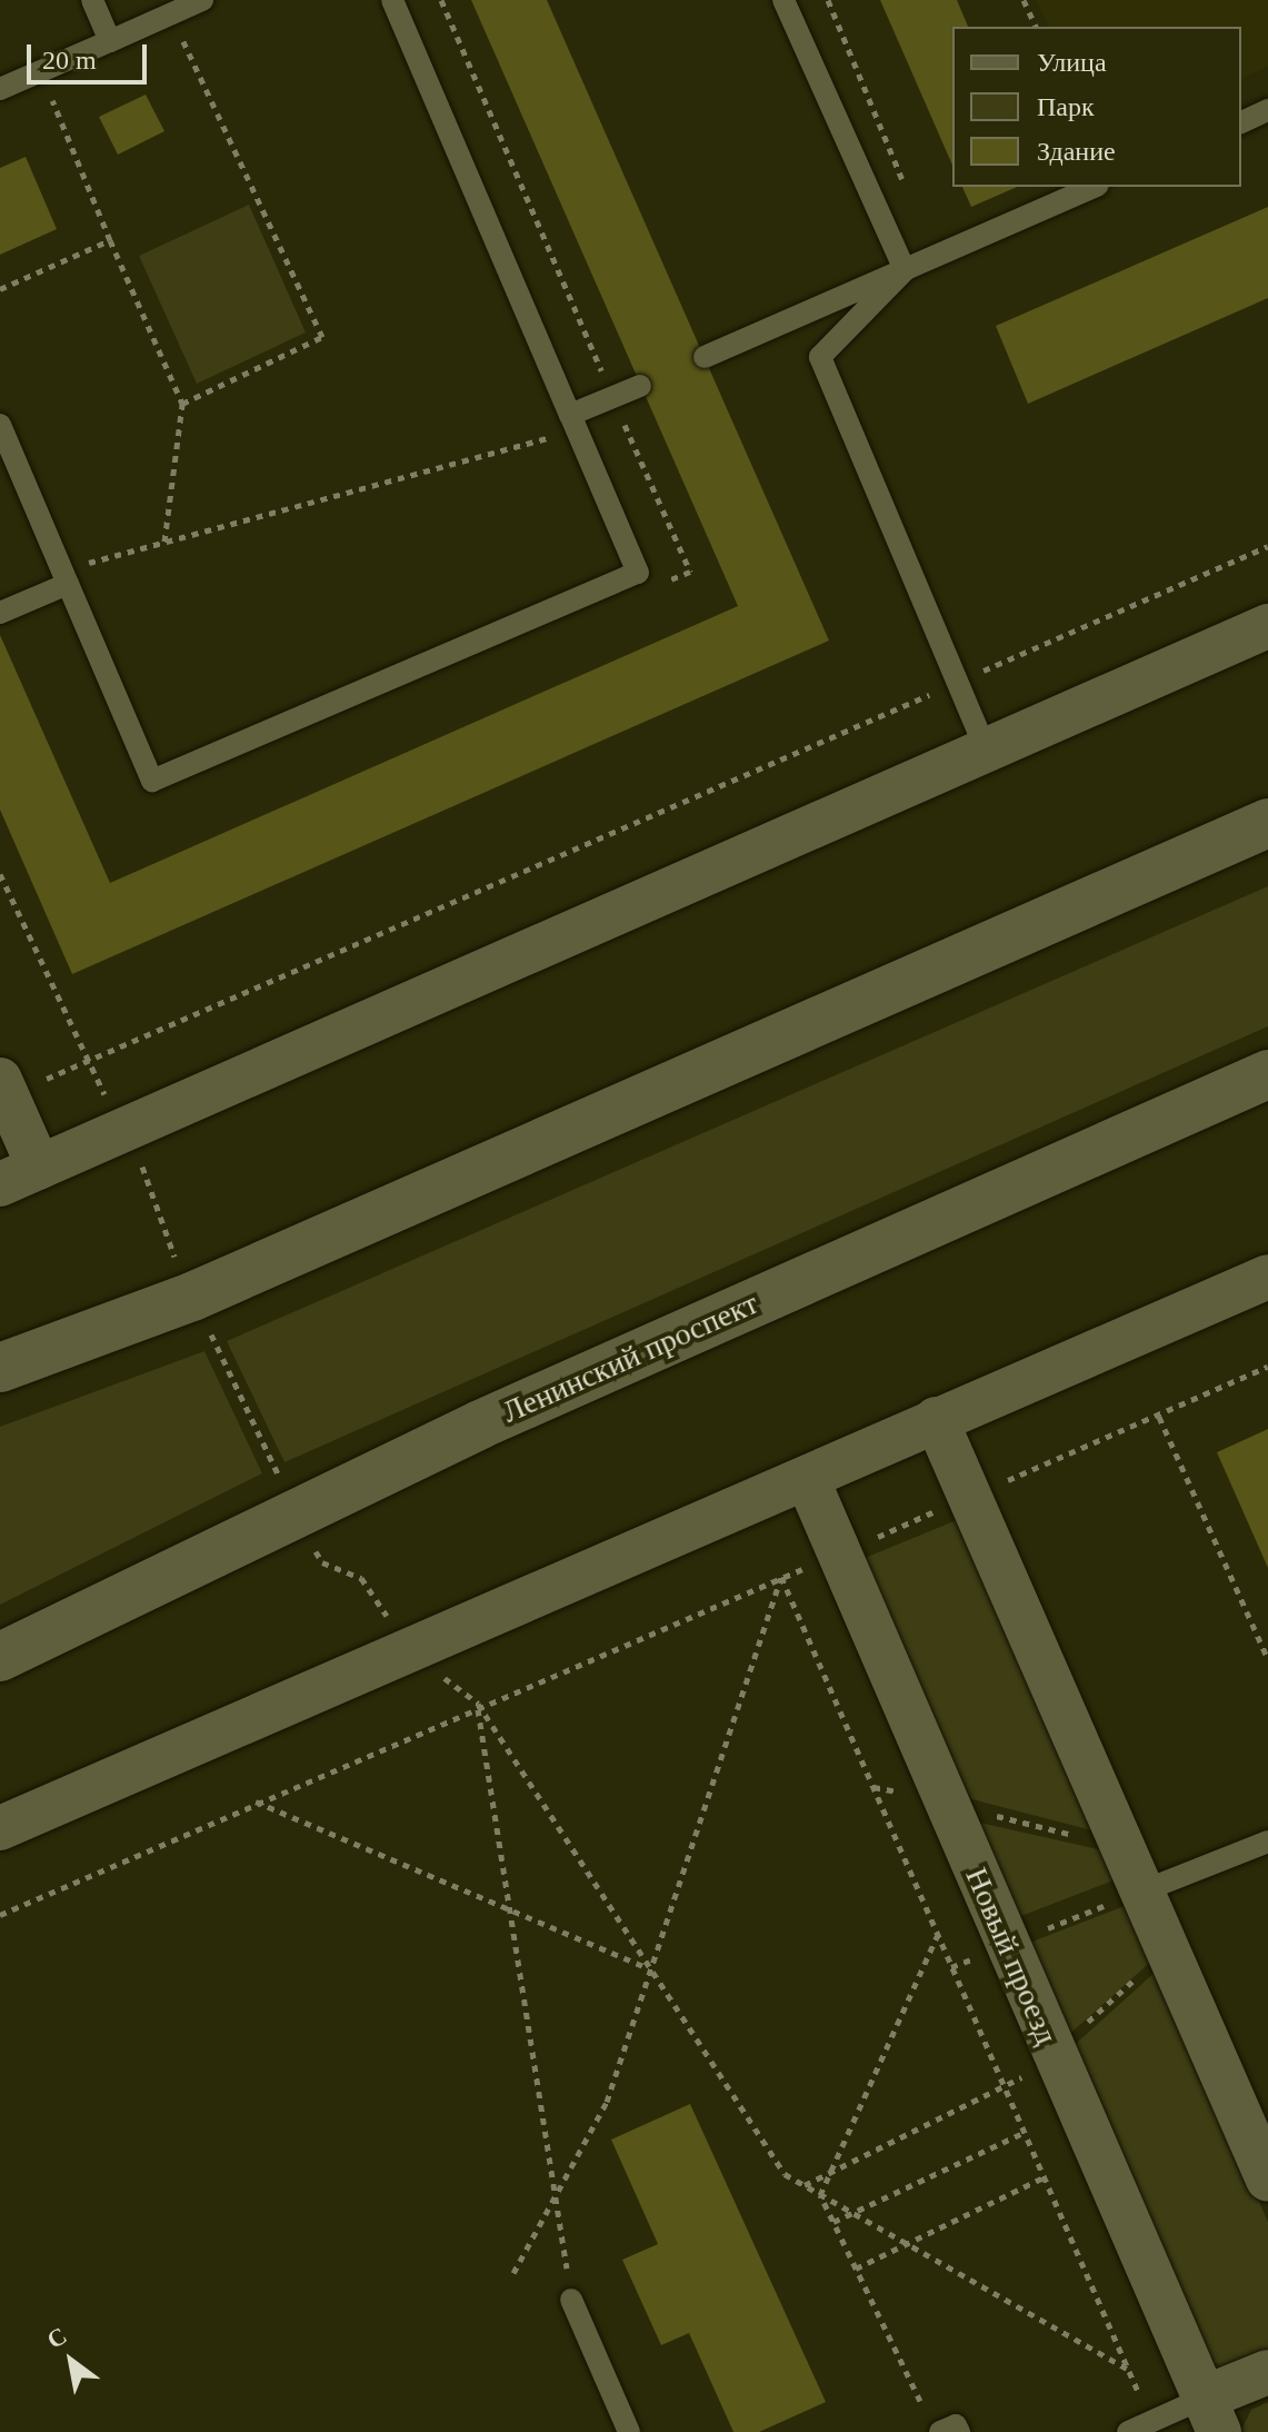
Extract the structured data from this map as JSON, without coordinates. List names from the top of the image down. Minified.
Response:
{"streets":{"main road":["Ленинский проспект"],"street":["Новый проезд"]},"legend":["Улица","Парк","Здание"],"scale_bar":"20 m","north":"top left"}
